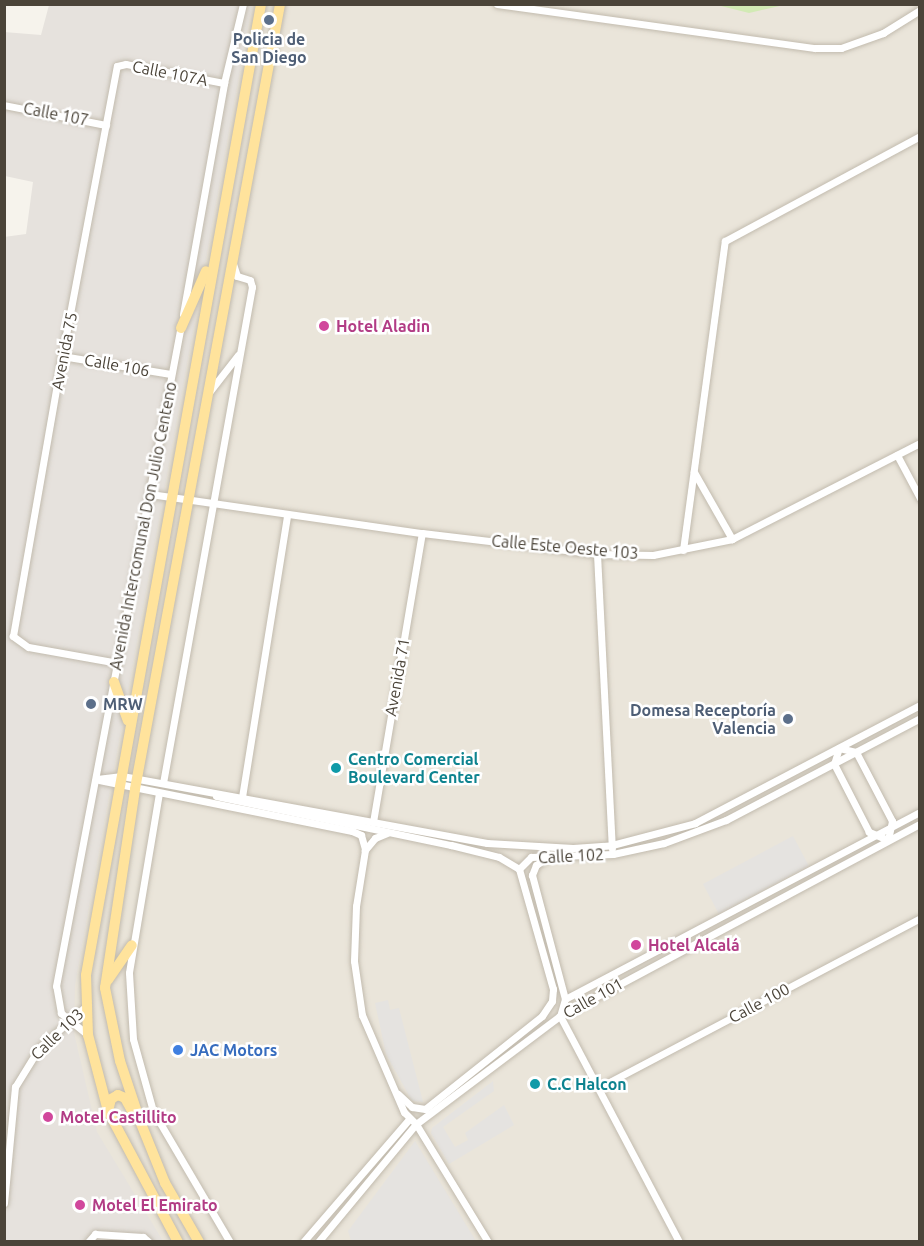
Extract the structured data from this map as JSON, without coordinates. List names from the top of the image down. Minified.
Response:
{"streets":{"main road":["Avenida Intercomunal Don Julio Centeno"],"street":["Calle 107A","Calle 107","Avenida 75","Calle 106","Calle Este Oeste 103","Avenida 71","Calle 102","Calle 101","Calle 100","Calle 103"]},"crossings":[["Calle 107A","Avenida 75"],["Calle 107A","Avenida Intercomunal Don Julio Centeno"],["Calle 107","Avenida 75"],["Avenida 75","Calle 106"],["Avenida 75","Avenida Intercomunal Don Julio Centeno"],["Calle 106","Avenida Intercomunal Don Julio Centeno"],["Avenida Intercomunal Don Julio Centeno","Calle Este Oeste 103"],["Avenida Intercomunal Don Julio Centeno","Calle 102"],["Avenida Intercomunal Don Julio Centeno","Calle 103"],["Calle Este Oeste 103","Avenida 71"],["Avenida 71","Calle 102"]],"places":["Policia de San Diego","Hotel Aladin","MRW","Domesa Receptoría Valencia","Centro Comercial Boulevard Center","Hotel Alcalá","JAC Motors","C.C Halcon","Motel Castillito","Motel El Emirato"]}
